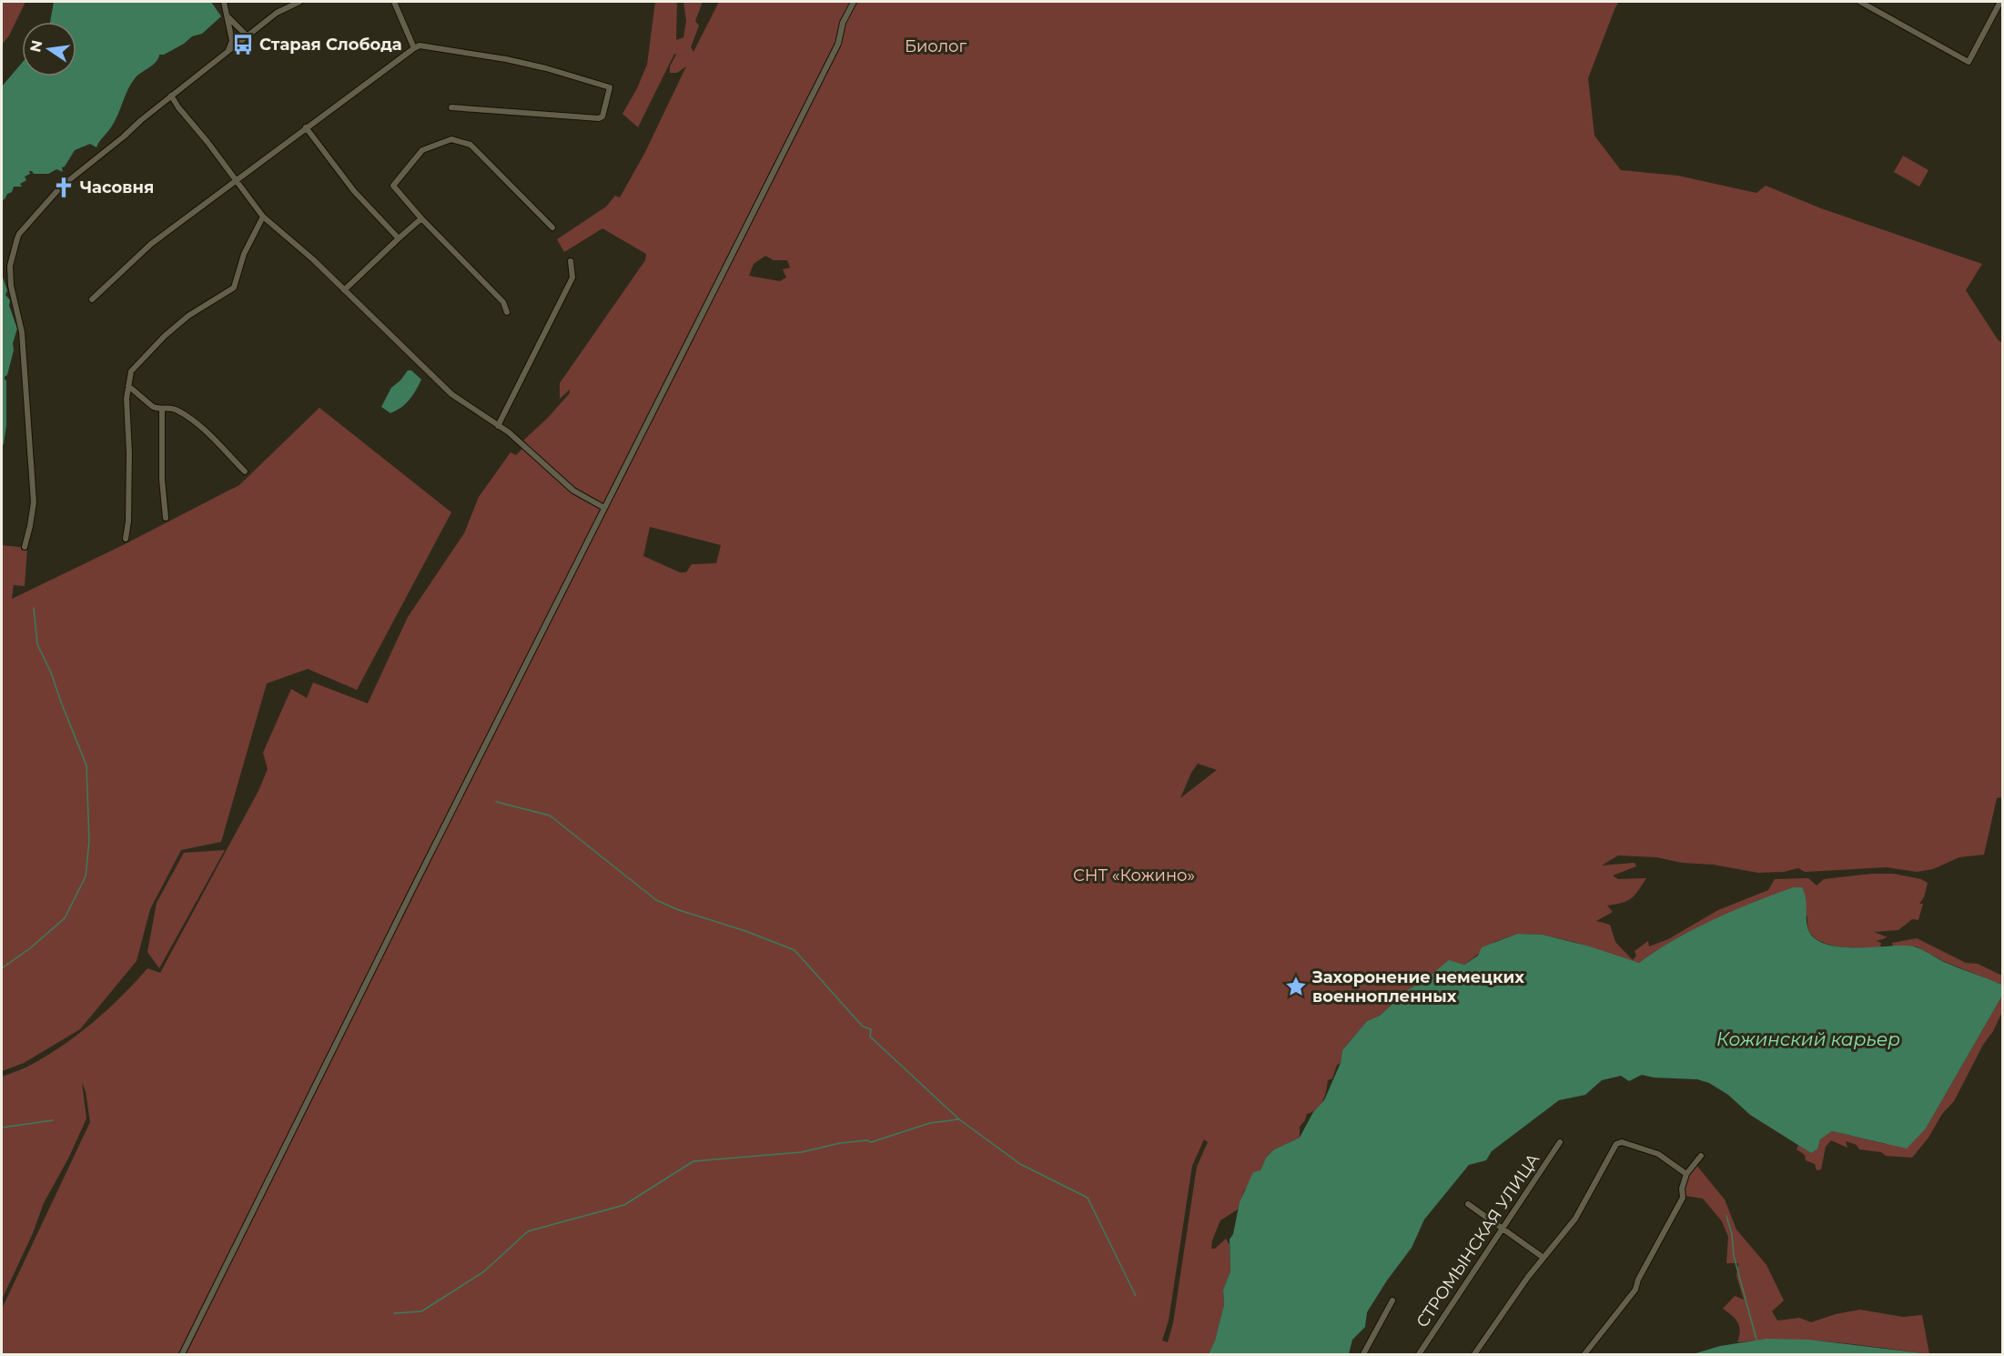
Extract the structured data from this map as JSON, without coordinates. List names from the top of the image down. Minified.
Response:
{"streets":{"street":["СТРОМЫНСКАЯ УЛИЦА"]},"water":["Кожинский карьер"],"parks":["Биолог","СНТ «Кожино»"],"places":{"bus stop":["Старая Слобода"],"church":["Часовня"],"place":["Захоронение немецких военнопленных"]},"north":"left"}
